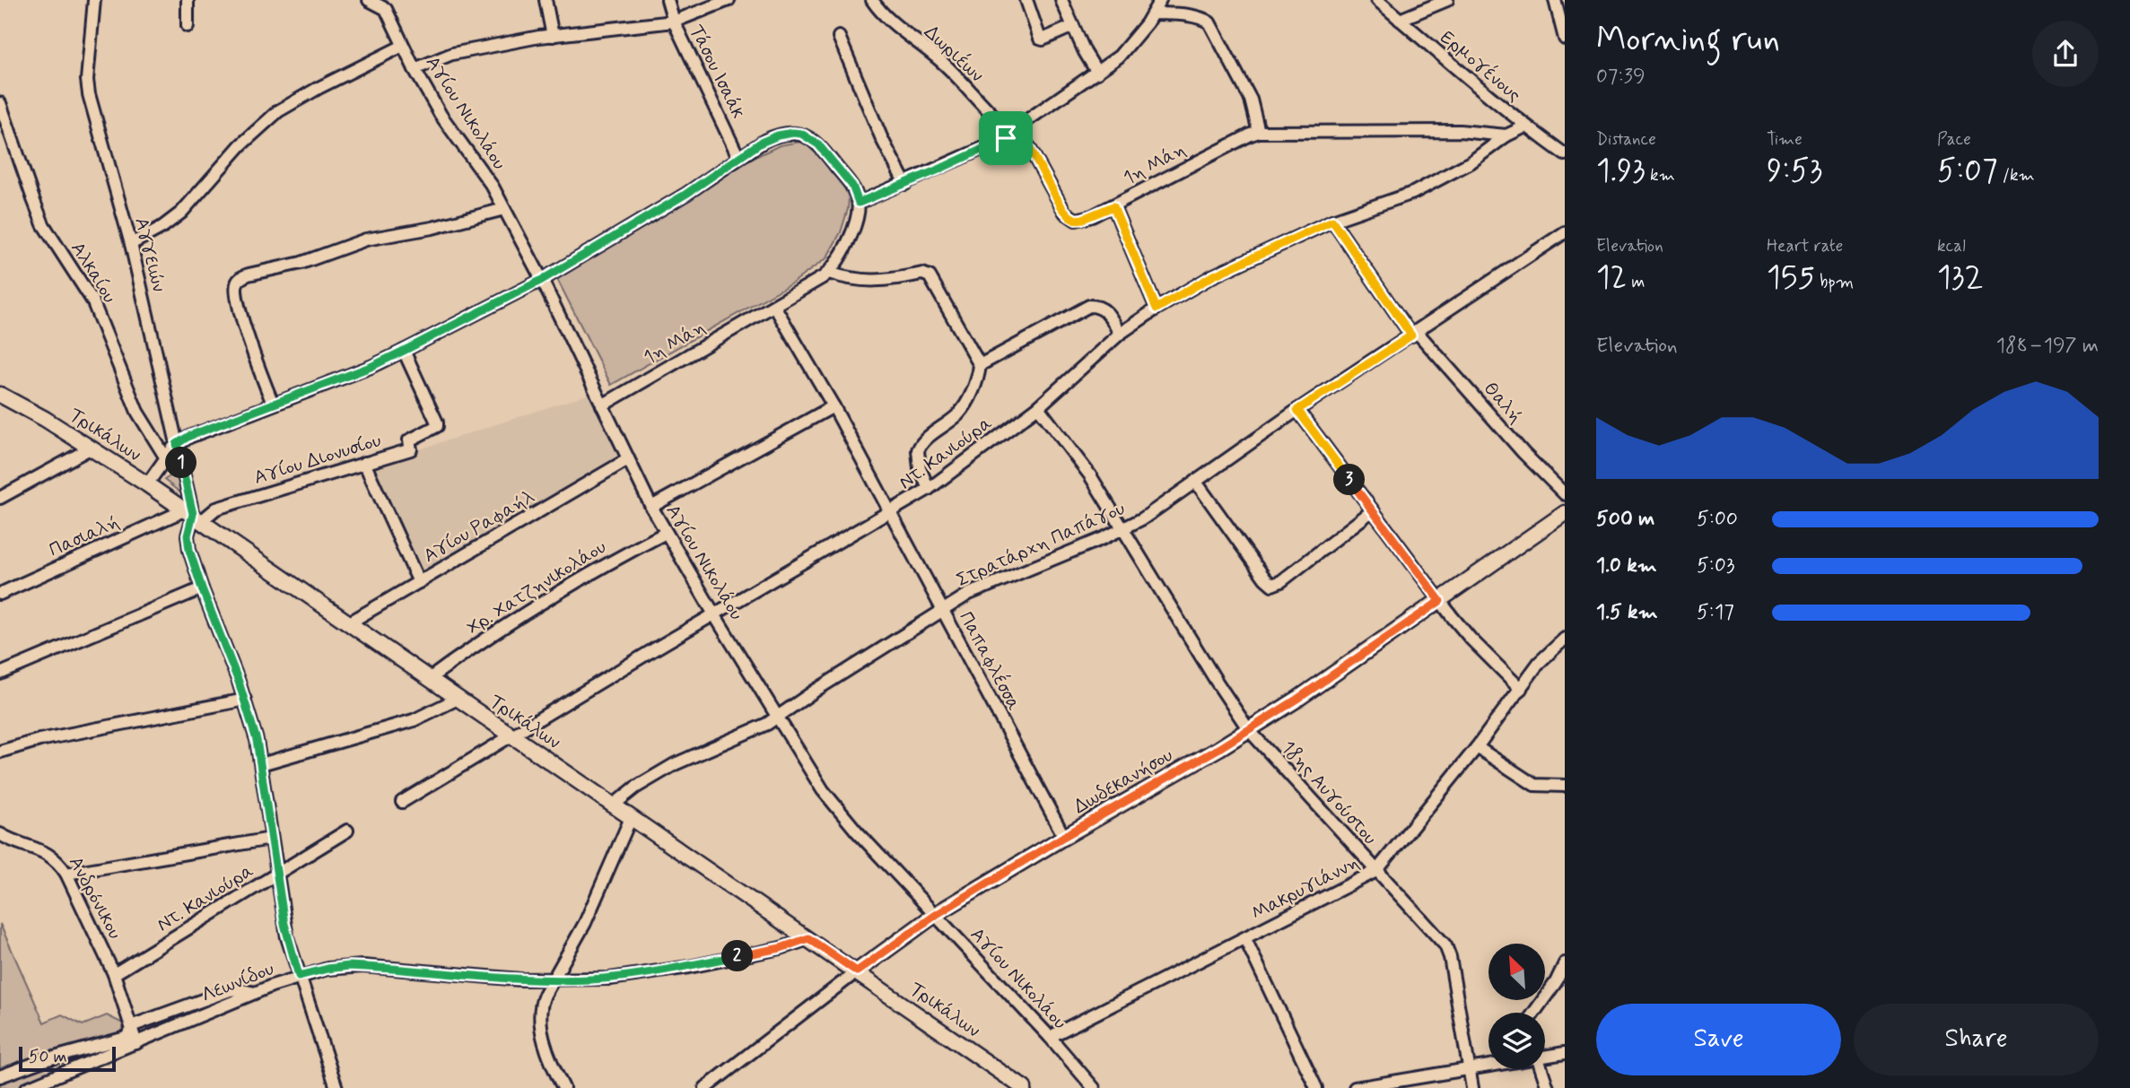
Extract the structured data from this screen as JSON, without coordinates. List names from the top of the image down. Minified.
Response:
{"streets":{"main road":["Τρικάλων","Δωδεκανήσου"],"street":["Δωριέων","Ερμογένους","Τάσου Ισαάκ","Αγίου Νικολάου","1η Μάη","Αγγειών","Αλκαίου","Θαλή","Ντ. Κανιούρα","Αγίου Διονυσίου","Αγίου Ραφαήλ","Πασιαλή","Στρατάρχη Παπάγου","Χρ. Χατζηνικολάου","Παπαφλέσσα","18ης Αυγούστου","Μακρυγιάννη","Ανδρόνικου","Λεωνίδου"]},"crossings":[["Δωριέων","1η Μάη"],["Αγίου Νικολάου","1η Μάη"],["Αγίου Νικολάου","Ντ. Κανιούρα"],["Αγίου Νικολάου","Αγίου Ραφαήλ"],["Αγίου Νικολάου","Στρατάρχη Παπάγου"],["Αγίου Νικολάου","Χρ. Χατζηνικολάου"],["Αγίου Νικολάου","Δωδεκανήσου"],["Αγίου Νικολάου","Μακρυγιάννη"],["1η Μάη","Ντ. Κανιούρα"],["1η Μάη","Παπαφλέσσα"],["Αγγειών","Τρικάλων"],["Αγγειών","Αγίου Διονυσίου"],["Αγγειών","Πασιαλή"],["Θαλή","Ντ. Κανιούρα"],["Θαλή","Στρατάρχη Παπάγου"],["Τρικάλων","Ντ. Κανιούρα"],["Τρικάλων","Αγίου Διονυσίου"],["Τρικάλων","Αγίου Ραφαήλ"],["Τρικάλων","Πασιαλή"],["Τρικάλων","Στρατάρχη Παπάγου"],["Τρικάλων","Χρ. Χατζηνικολάου"],["Τρικάλων","Δωδεκανήσου"],["Τρικάλων","Λεωνίδου"],["Ντ. Κανιούρα","Παπαφλέσσα"],["Ντ. Κανιούρα","18ης Αυγούστου"],["Ντ. Κανιούρα","Ανδρόνικου"],["Αγίου Διονυσίου","Πασιαλή"],["Στρατάρχη Παπάγου","Παπαφλέσσα"],["Στρατάρχη Παπάγου","18ης Αυγούστου"],["Παπαφλέσσα","Δωδεκανήσου"],["Δωδεκανήσου","18ης Αυγούστου"],["18ης Αυγούστου","Μακρυγιάννη"],["Ανδρόνικου","Λεωνίδου"]],"scale_bar":"50 m","north":"top left","page":{"heading":["Morning run","07:39"],"stats":[["Distance","1.93 km"],["Time","9:53"],["Pace","5:07 /km"],["Elevation","12 m"],["Heart rate","155 bpm"],["kcal","132"]],"chart":["Elevation","188–197 m"],"pins":["1","3","2"],"list":[{"name":"500 m","note":"5:00"},{"name":"1.0 km","note":"5:03"},{"name":"1.5 km","note":"5:17"}],"buttons":["Save","Share"],"scale":"50 m"}}
